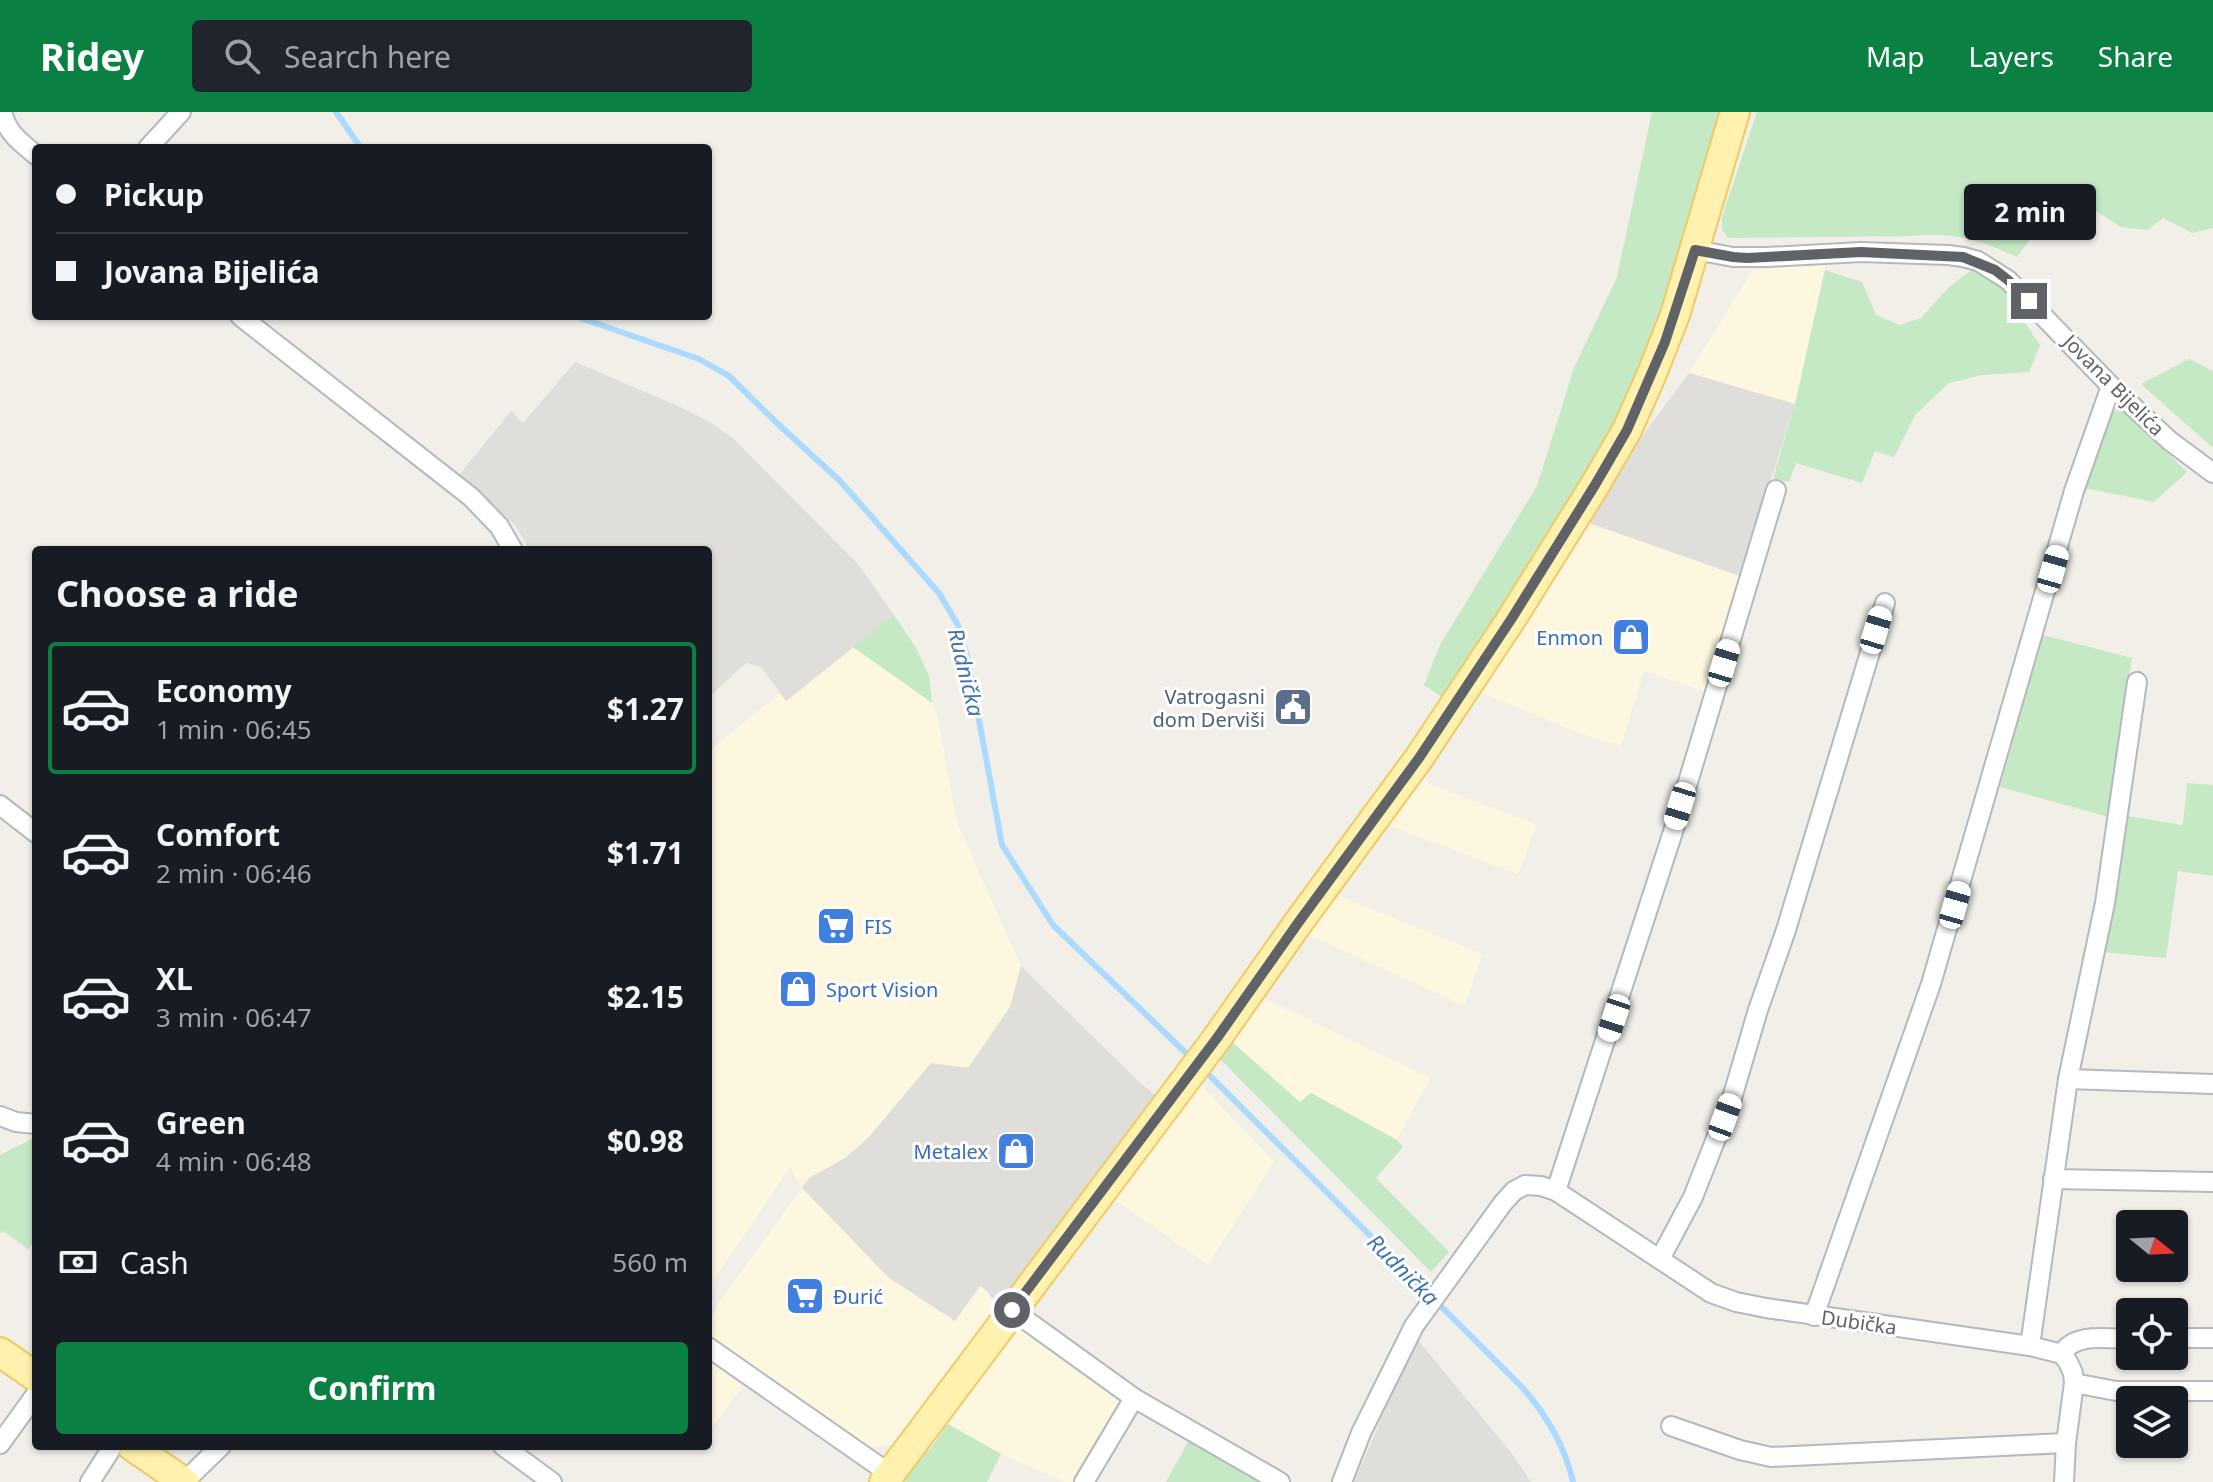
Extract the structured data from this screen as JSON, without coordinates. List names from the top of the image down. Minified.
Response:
{"streets":{"street":["Jovana Bijelića","Dubička"]},"water":["Rudnička"],"places":{"shop":["Enmon","Sport Vision","Metalex"],"public building":["Vatrogasni dom Derviši"],"supermarket":["FIS","Đurić"]},"north":"right","page":{"header":"Ridey","search":"Search here","nav":["Map","Layers","Share"],"banner":["Pickup","Jovana Bijelića"],"bubble":"2 min","heading":"Choose a ride","list":[{"name":"Economy","note":"1 min · 06:45","value":"$1.27"},{"name":"Comfort","note":"2 min · 06:46","value":"$1.71"},{"name":"XL","note":"3 min · 06:47","value":"$2.15"},{"name":"Green","note":"4 min · 06:48","value":"$0.98"}],"pay":["Cash","560 m"],"buttons":"Confirm"}}
